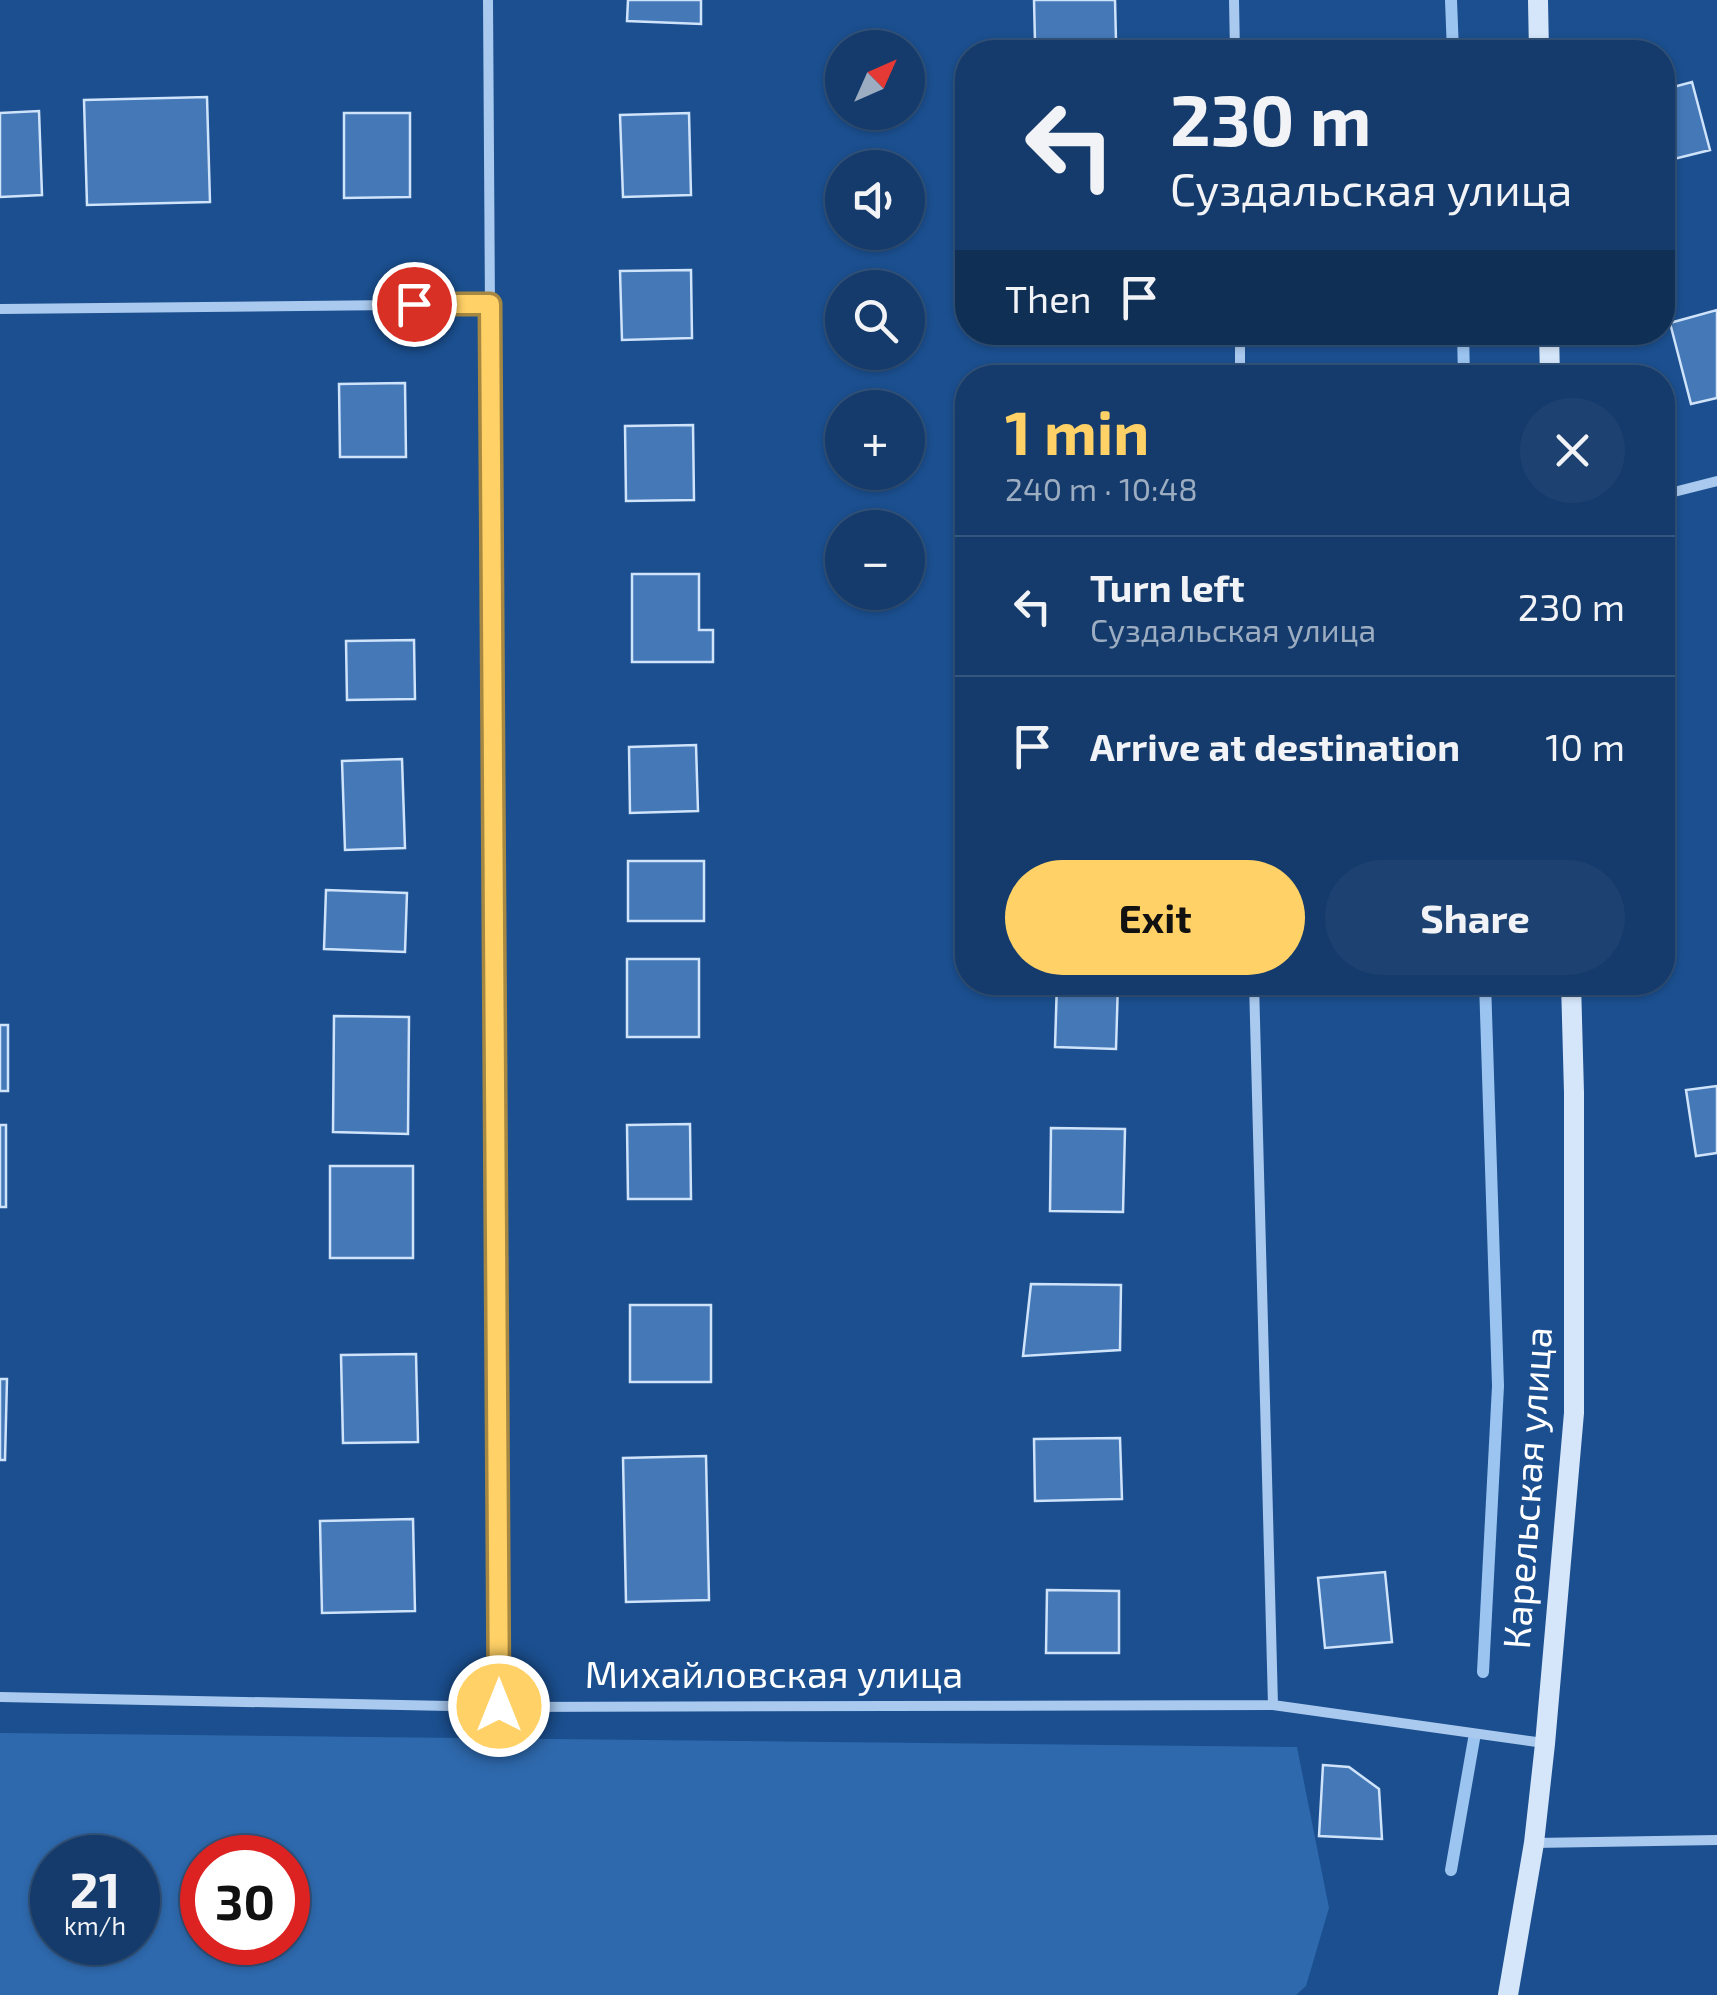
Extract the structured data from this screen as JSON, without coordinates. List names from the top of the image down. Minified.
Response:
{"streets":{"main road":["Карельская улица"],"street":["Михайловская улица"]},"crossings":[["Карельская улица","Михайловская улица"]],"north":"top right","page":{"map_buttons":["+","−"],"turn":["230 m","Суздальская улица"],"then":"Then","heading":["1 min","240 m · 10:48"],"list":[{"name":"Turn left","note":"Суздальская улица","value":"230 m"},{"name":"Arrive at destination","value":"10 m"}],"buttons":["Exit","Share"],"speed":"21 km/h","limit":"30"}}
